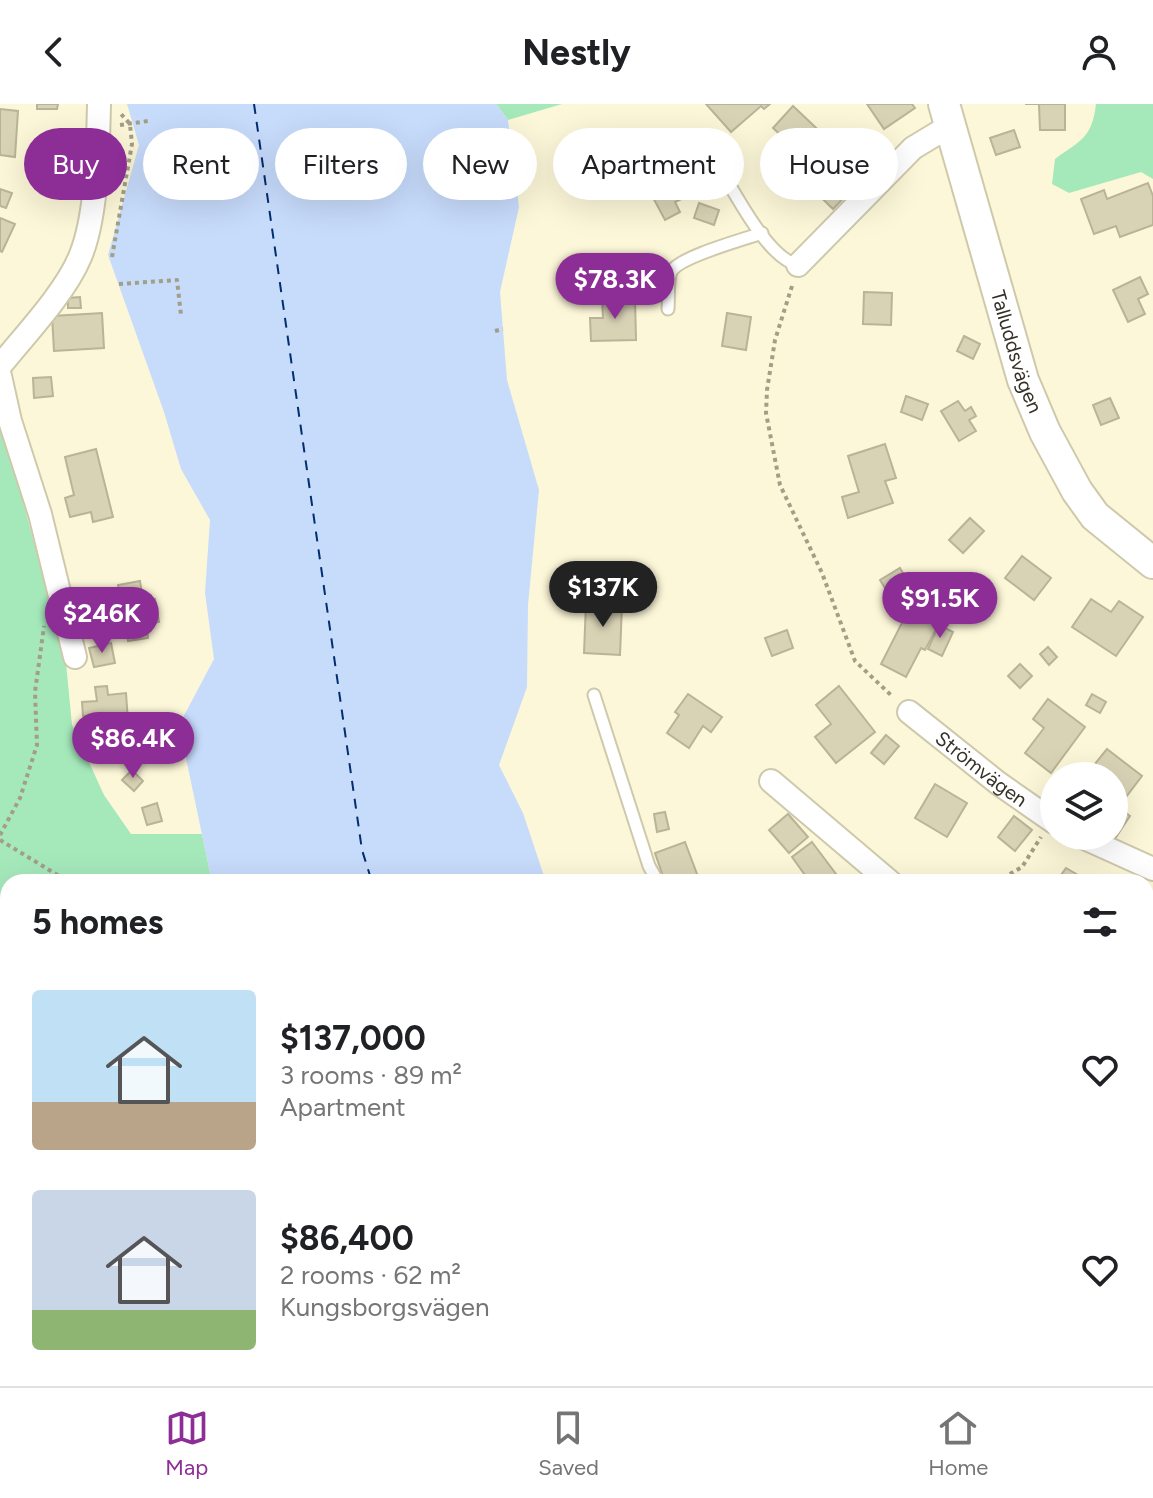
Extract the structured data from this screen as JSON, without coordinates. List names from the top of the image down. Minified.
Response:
{"streets":{"street":["Talluddsvägen","Strömvägen"]},"page":{"header":"Nestly","chip":["Buy","Rent","Filters","New","Apartment","House"],"price":["$78.3K","$137K","$91.5K","$246K","$86.4K"],"heading":"5 homes","list":[{"name":"$137,000","note":"3 rooms · 89 m² · Apartment"},{"name":"$86,400","note":"2 rooms · 62 m² · Kungsborgsvägen"}],"tabs":["Map","Saved","Home"]}}
